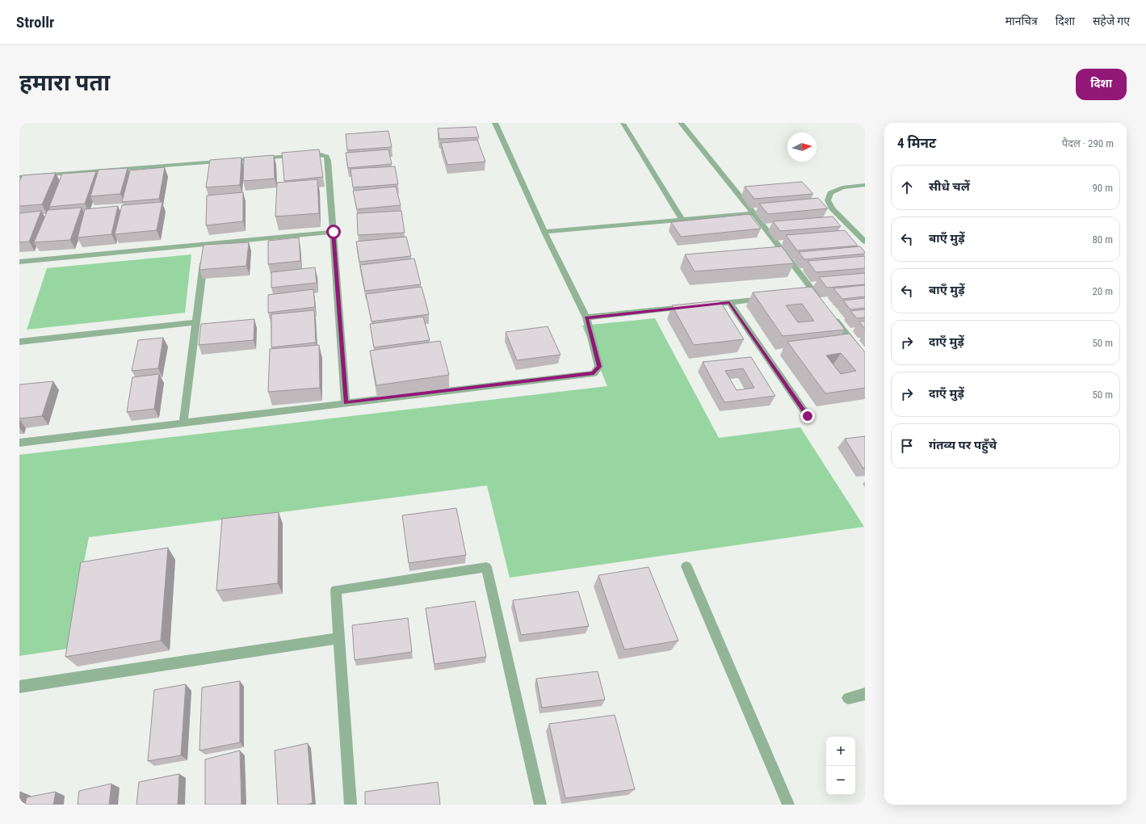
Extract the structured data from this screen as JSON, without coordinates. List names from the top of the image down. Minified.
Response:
{"north":"right","page":{"header":"Strollr","nav":["मानचित्र","दिशा","सहेजे गए"],"buttons":"दिशा","title":"हमारा पता","heading":["4 मिनट","पैदल · 290 m"],"list":[["सीधे चलें","90 m"],["बाएँ मुड़ें","80 m"],["बाएँ मुड़ें","20 m"],["दाएँ मुड़ें","50 m"],["दाएँ मुड़ें","50 m"],"गंतव्य पर पहुँचे"],"map_buttons":["+","−"]}}
